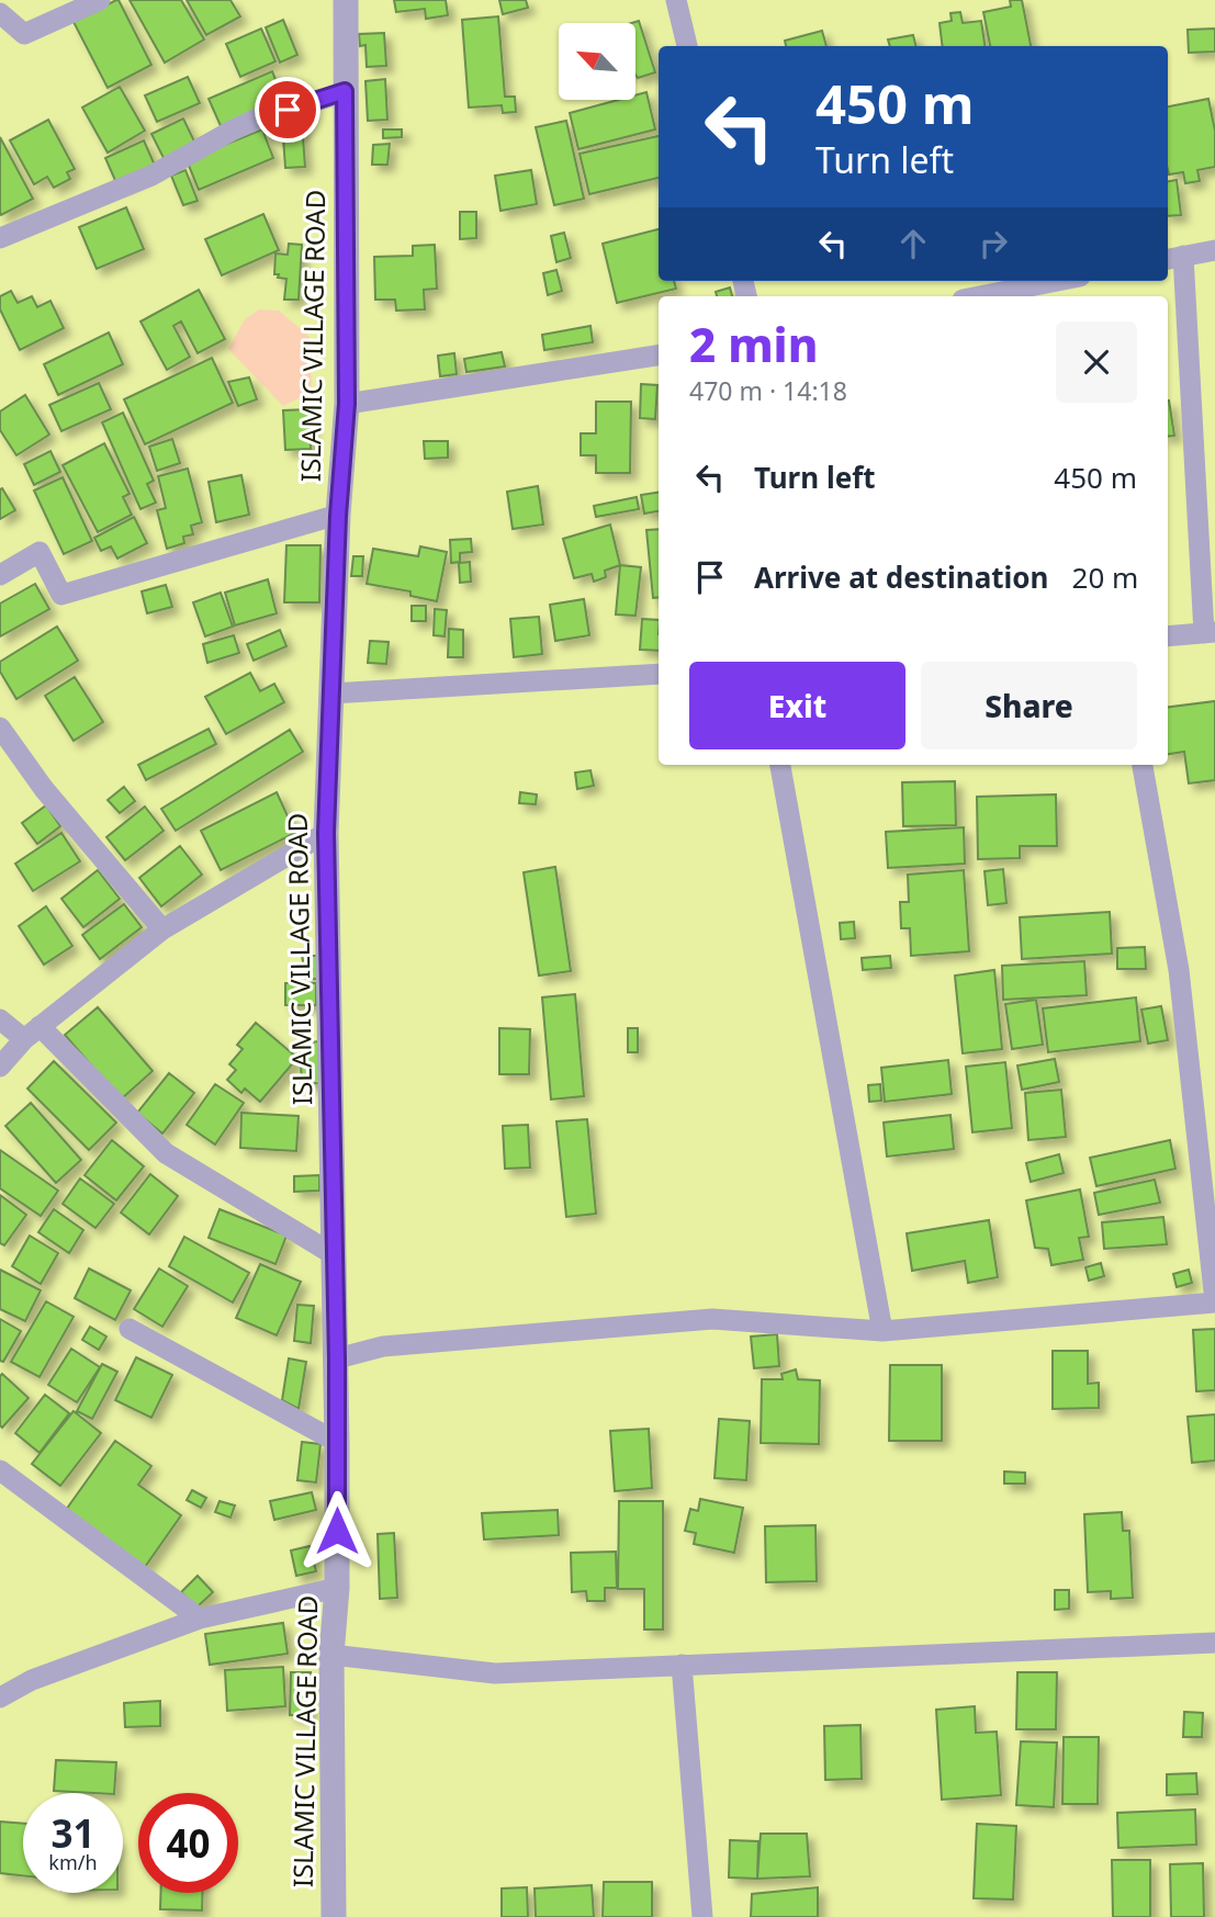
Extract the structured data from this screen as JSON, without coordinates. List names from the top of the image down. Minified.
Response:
{"streets":{"street":["ISLAMIC VILLAGE ROAD"]},"north":"top left","page":{"turn":["450 m","Turn left"],"heading":["2 min","470 m · 14:18"],"list":[{"name":"Turn left","value":"450 m"},{"name":"Arrive at destination","value":"20 m"}],"buttons":["Exit","Share"],"speed":"31 km/h","limit":"40"}}
